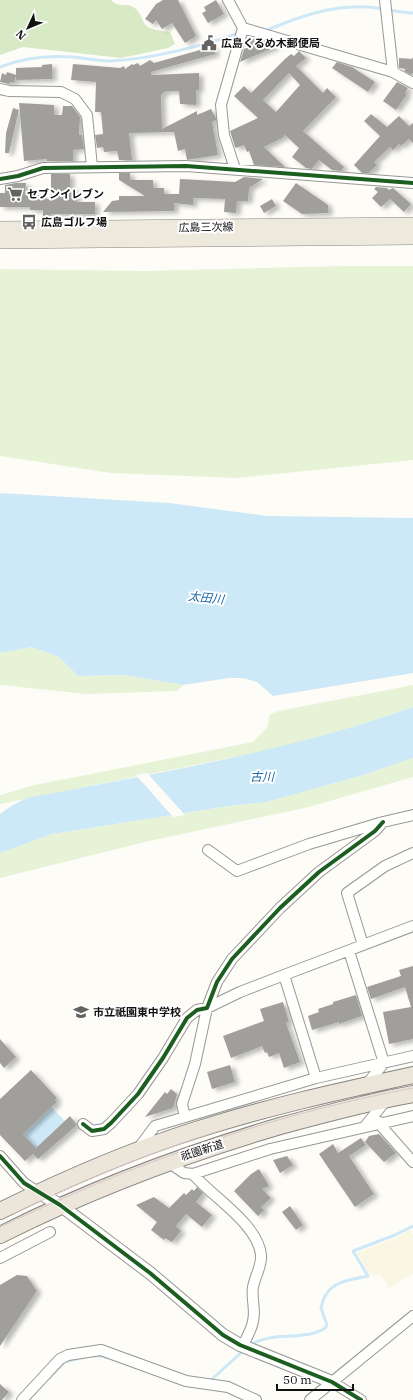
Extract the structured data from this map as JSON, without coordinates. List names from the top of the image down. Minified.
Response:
{"streets":{"highway":["祇園新道"],"main road":["広島三次線"]},"water":["太田川","古川"],"places":{"public building":["広島くるめ木郵便局"],"supermarket":["セブンイレブン"],"bus stop":["広島ゴルフ場"],"school or university":["市立祇園東中学校"]},"scale_bar":"50 m","north":"bottom left"}
